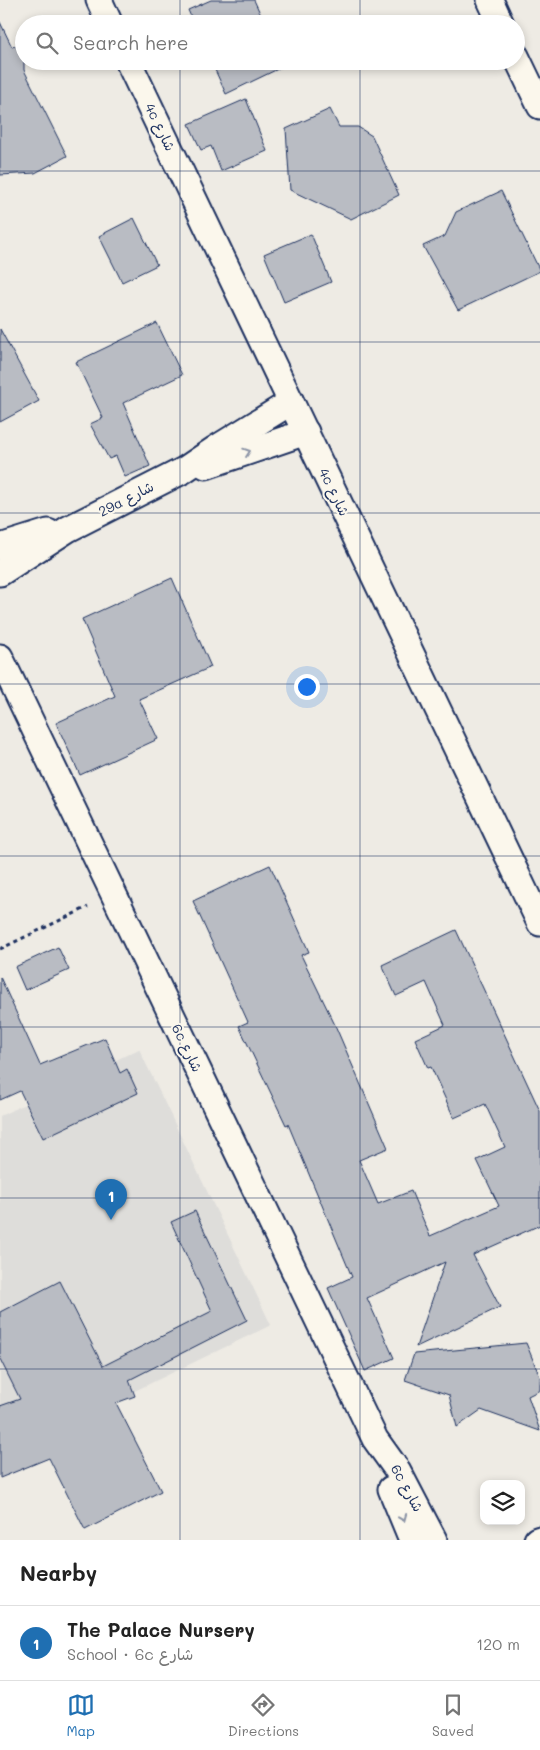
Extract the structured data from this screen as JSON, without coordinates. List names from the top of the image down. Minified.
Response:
{"streets":{"street":["4c شارع","29a شارع","6c شارع"]},"crossings":[["4c شارع","29a شارع"]],"page":{"search":"Search here","pins":"1","heading":"Nearby","list":[{"mark":"1","name":"The Palace Nursery","note":"School · 6c شارع","value":"120 m"}],"nav":["Map","Directions","Saved"]}}
